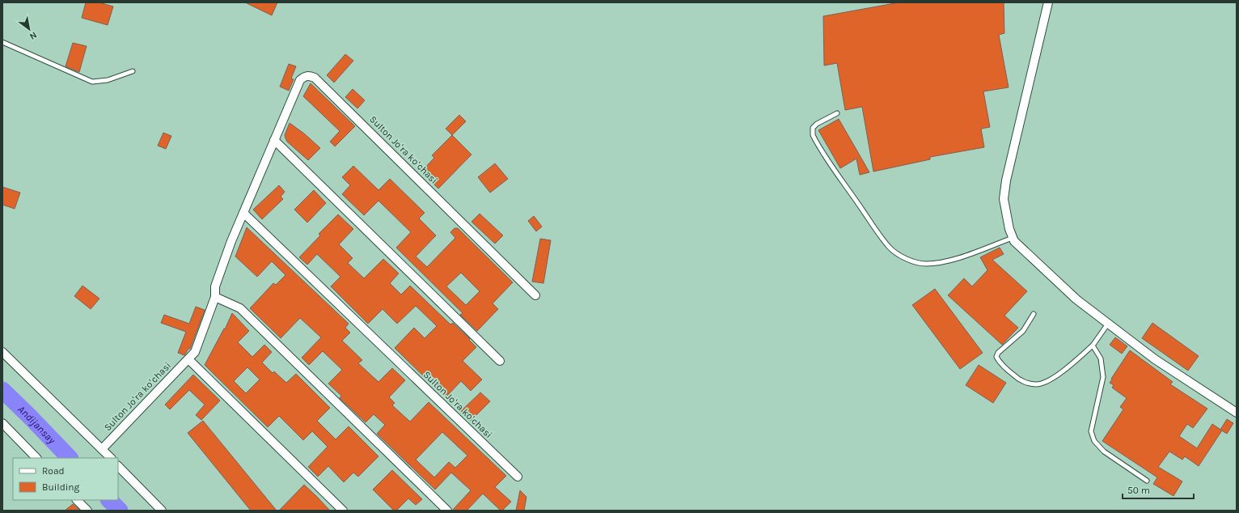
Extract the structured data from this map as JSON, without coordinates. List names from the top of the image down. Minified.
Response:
{"streets":{"street":["Sulton Joʻra koʻchasi"]},"water":["Andijansay"],"legend":["Road","Building"],"scale_bar":"50 m","north":"bottom right"}
